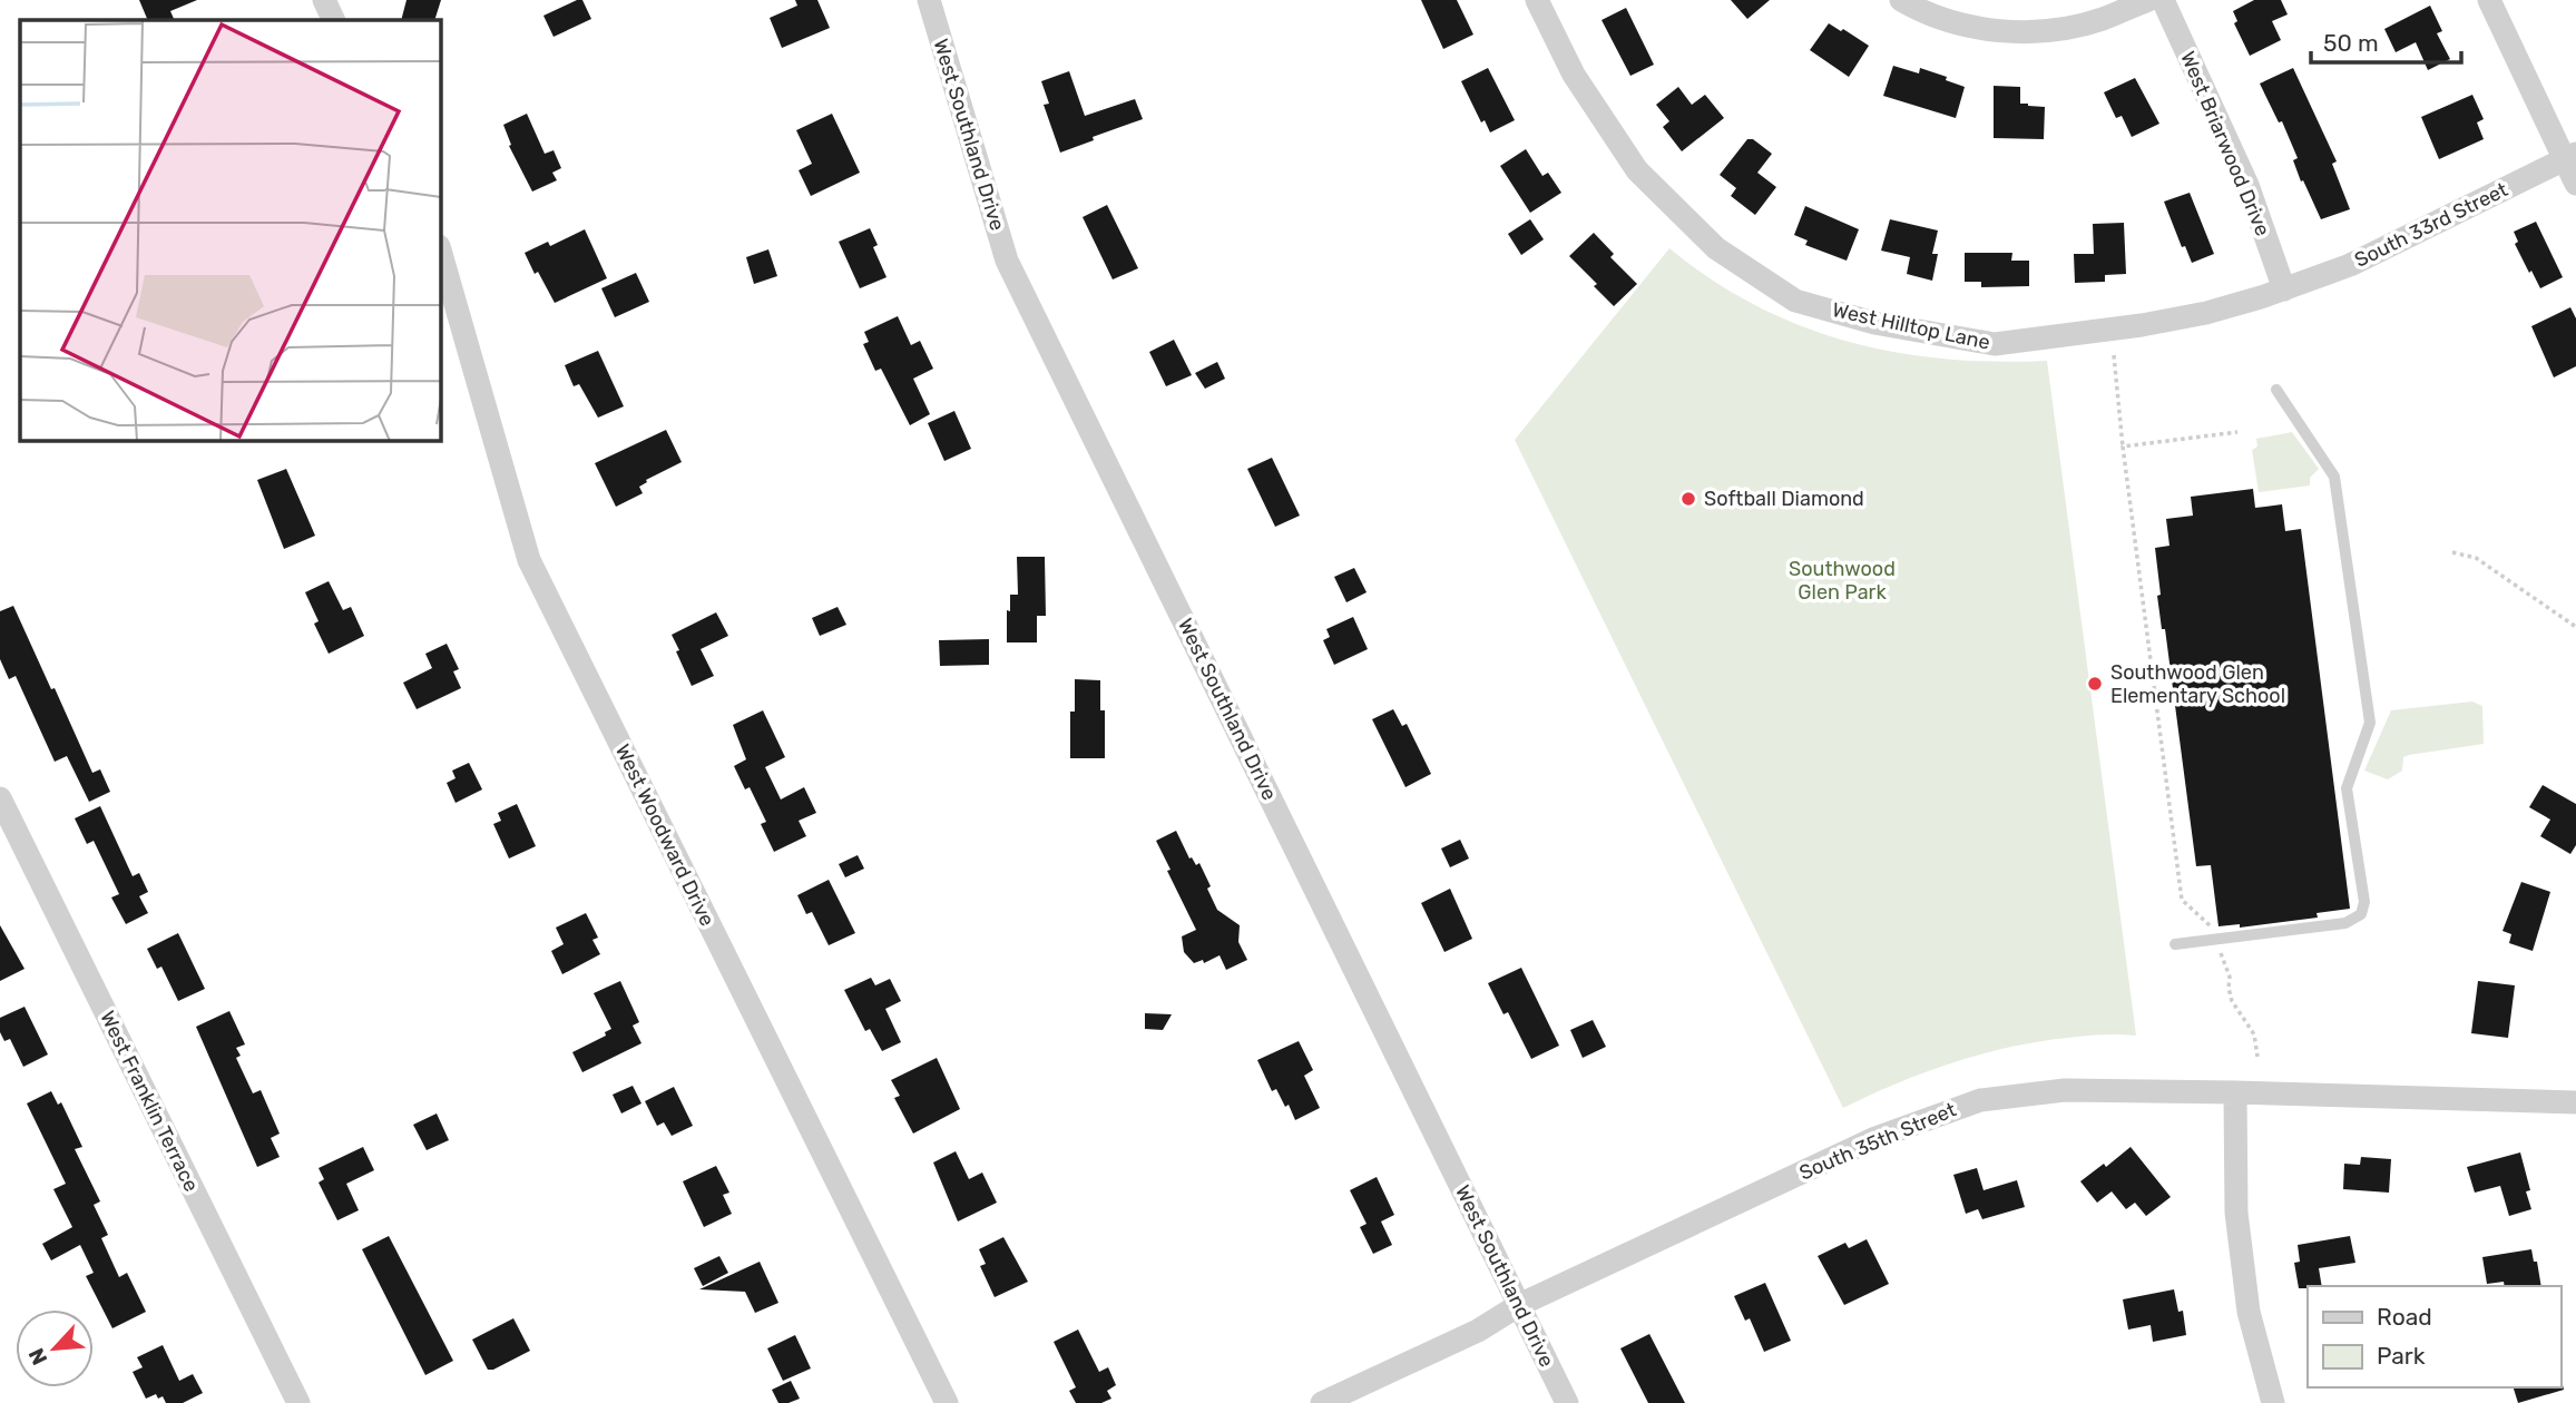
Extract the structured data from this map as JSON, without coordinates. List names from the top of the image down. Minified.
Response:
{"streets":{"street":["West Southland Drive","West Briarwood Drive","South 33rd Street","West Hilltop Lane","West Woodward Drive","West Franklin Terrace","South 35th Street"]},"crossings":[["West Southland Drive","South 35th Street"],["West Briarwood Drive","South 33rd Street"],["West Briarwood Drive","West Hilltop Lane"],["South 33rd Street","West Hilltop Lane"]],"parks":["Southwood Glen Park"],"places":["Softball Diamond","Southwood Glen Elementary School"],"legend":["Road","Park"],"scale_bar":"50 m","north":"bottom left"}
